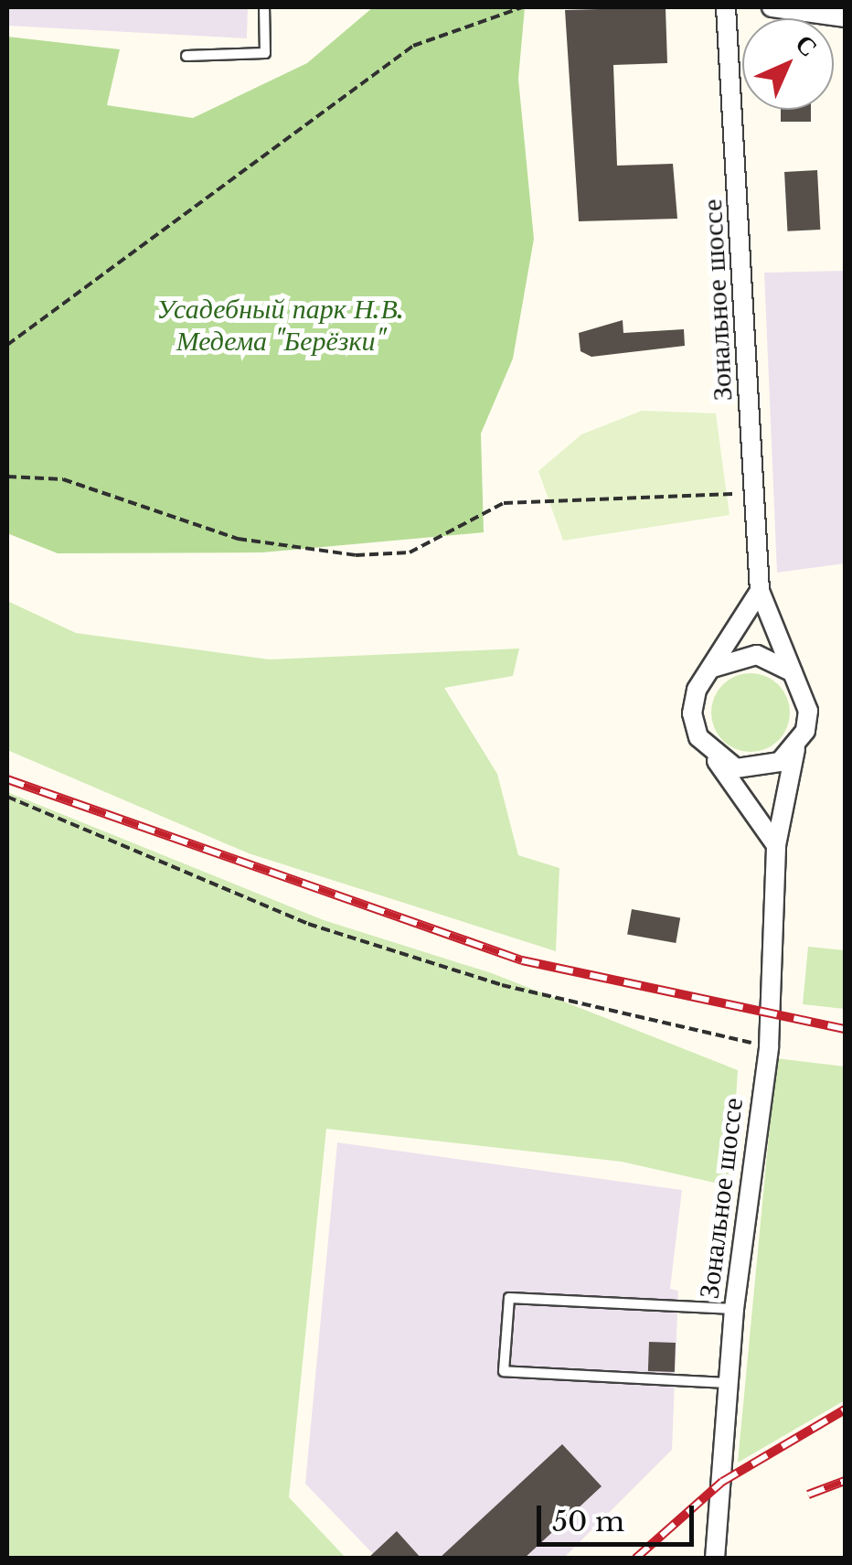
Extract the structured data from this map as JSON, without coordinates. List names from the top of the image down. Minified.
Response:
{"streets":{"street":["Зональное шоссе"]},"parks":["Усадебный парк Н.В. Медема \"Берёзки\""],"scale_bar":"50 m","north":"top right"}
